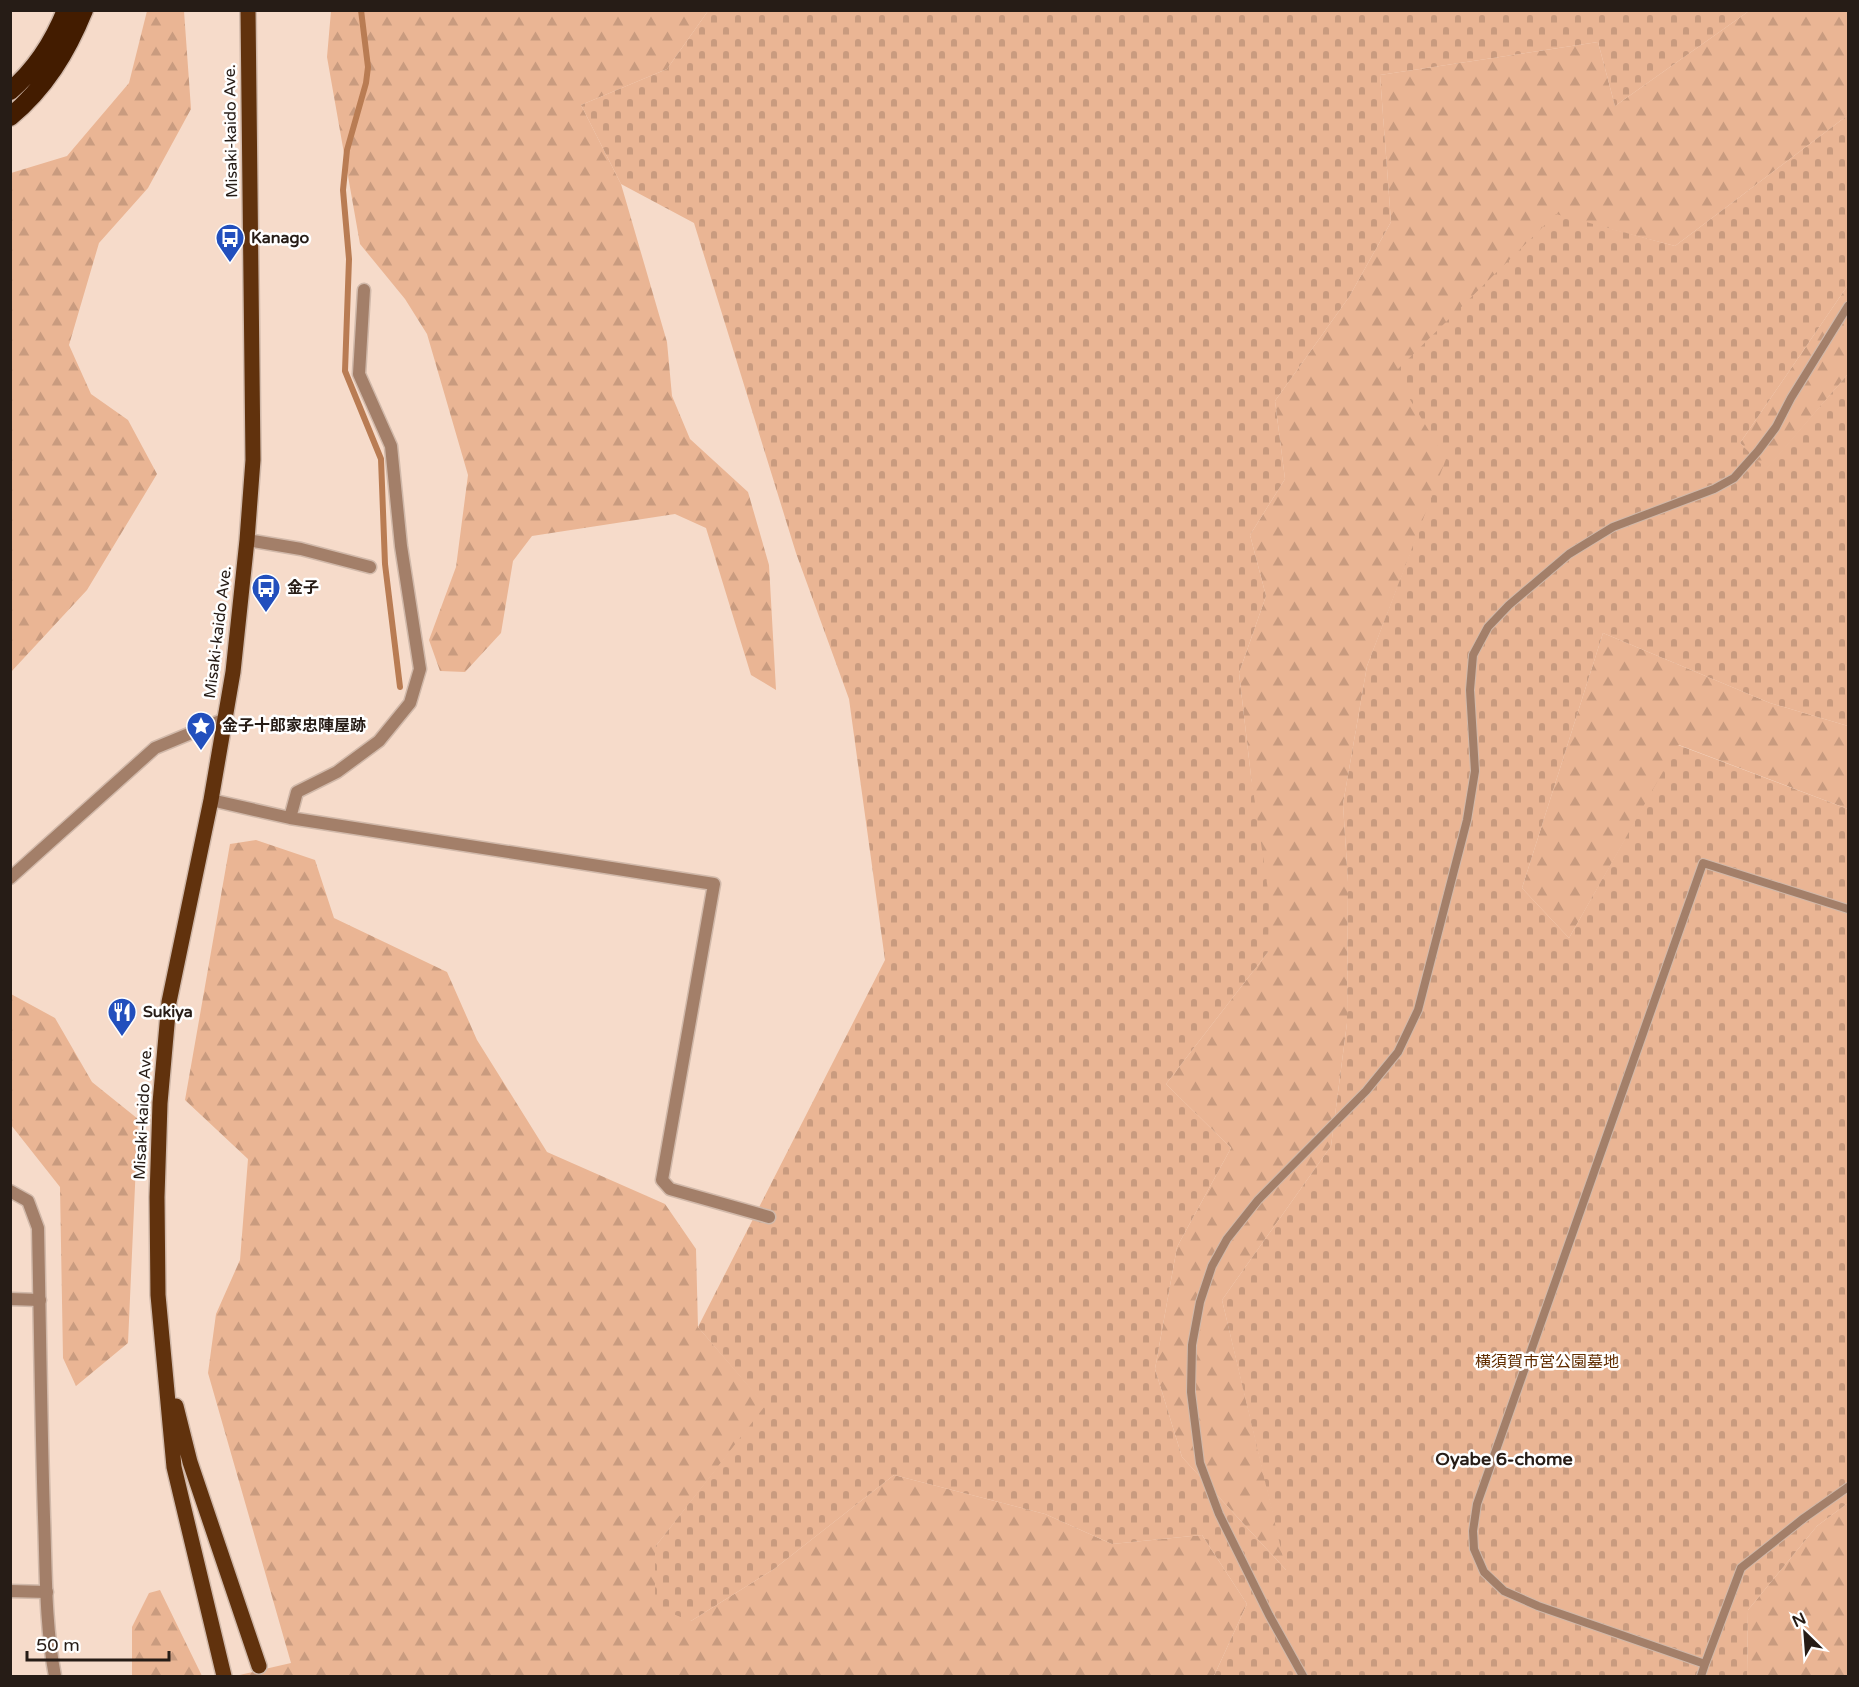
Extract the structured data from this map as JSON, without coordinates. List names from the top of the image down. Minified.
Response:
{"streets":{"main road":["Misaki-kaido Ave."]},"districts":["Oyabe 6-chome"],"parks":["横須賀市営公園墓地"],"places":{"bus stop":["Kanago","金子"],"place":["金子十郎家忠陣屋跡"],"restaurant":["Sukiya"]},"scale_bar":"50 m","north":"top left"}
